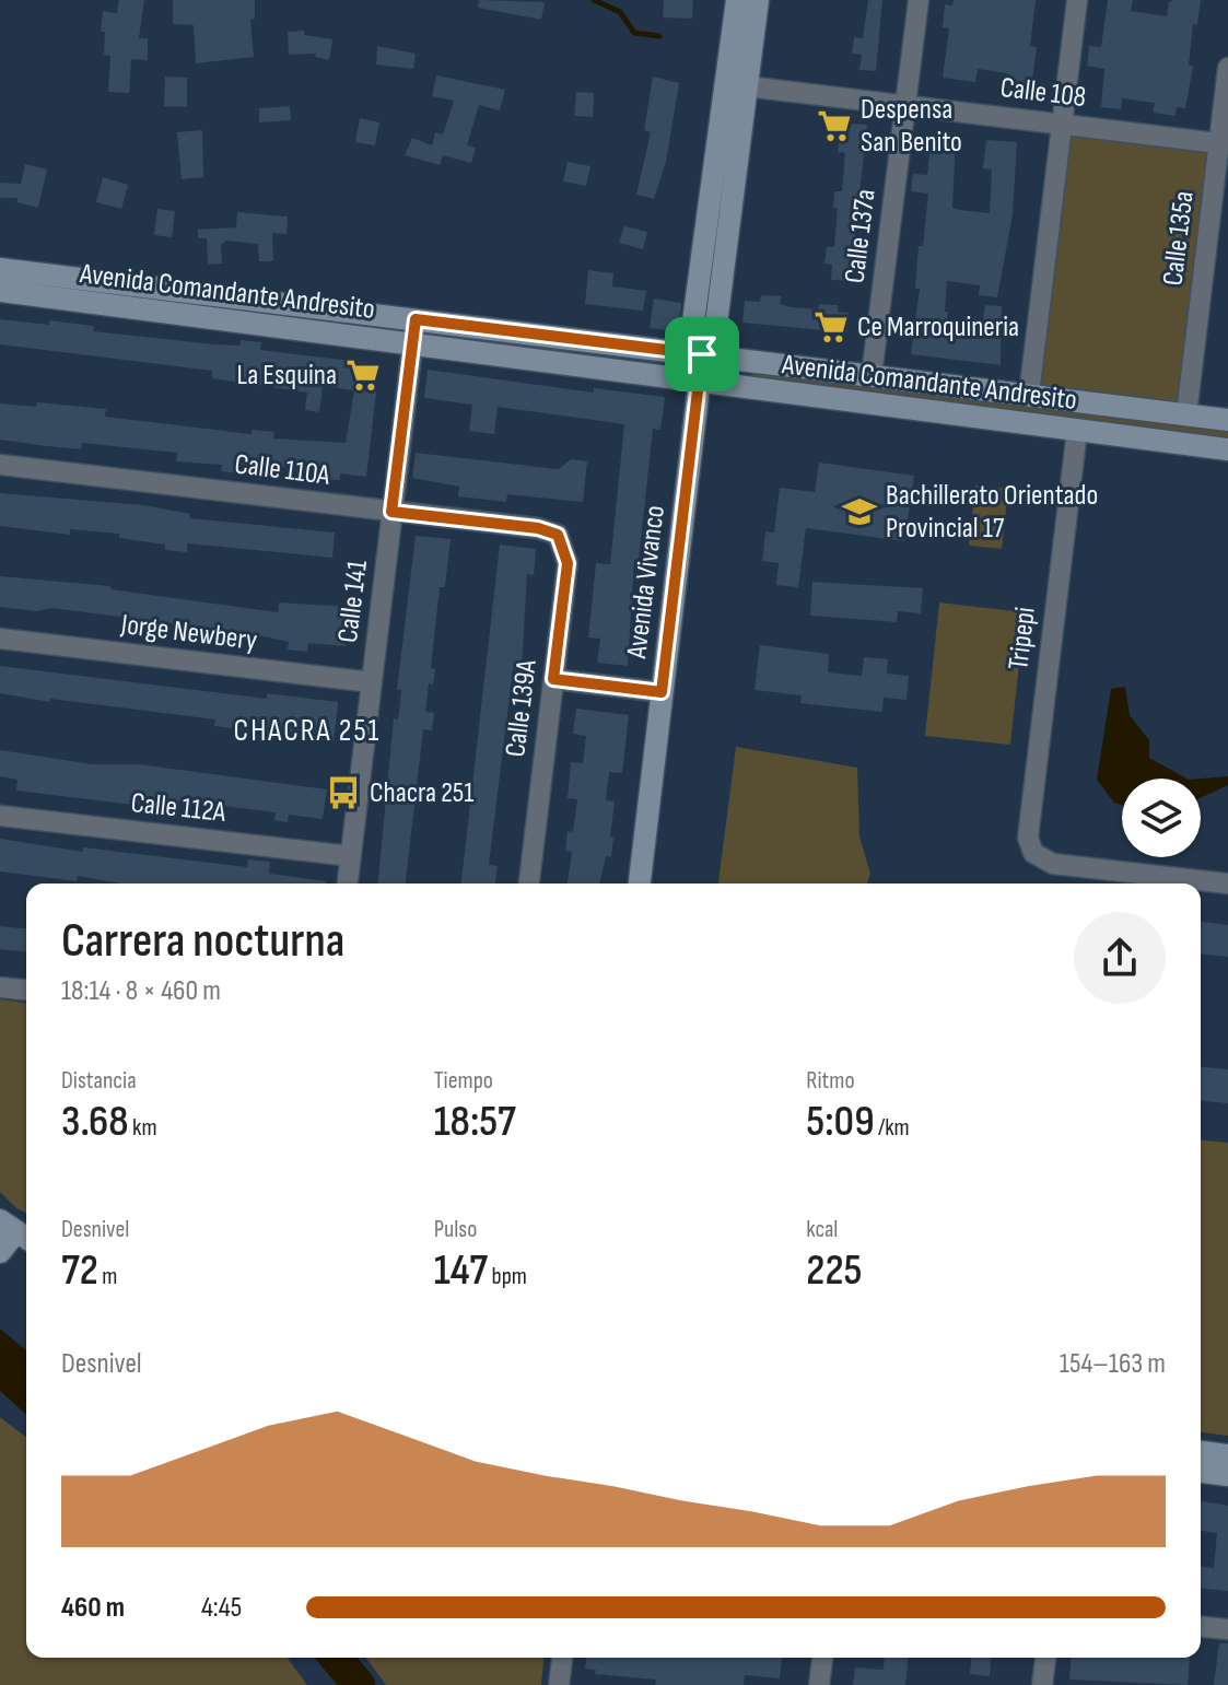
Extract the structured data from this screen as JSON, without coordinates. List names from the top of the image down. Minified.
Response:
{"streets":{"main road":["Avenida Comandante Andresito","Avenida Vivanco"],"street":["Calle 108","Calle 137a","Calle 135a","Calle 110A","Calle 141","Jorge Newbery","Tripepi","Calle 139A","Calle 112A"]},"crossings":[["Calle 108","Calle 137a"],["Calle 108","Calle 135a"],["Calle 108","Avenida Vivanco"],["Calle 137a","Avenida Comandante Andresito"],["Calle 135a","Avenida Comandante Andresito"],["Avenida Comandante Andresito","Avenida Vivanco"],["Avenida Comandante Andresito","Calle 141"],["Avenida Comandante Andresito","Tripepi"],["Calle 110A","Calle 141"],["Calle 110A","Calle 139A"],["Calle 141","Jorge Newbery"],["Calle 141","Calle 112A"]],"districts":["CHACRA 251"],"places":{"supermarket":["Despensa San Benito","Ce Marroquineria","La Esquina"],"school or university":["Bachillerato Orientado Provincial 17"],"bus stop":["Chacra 251"]},"page":{"heading":["Carrera nocturna","18:14 · 8 × 460 m"],"stats":[["Distancia","3.68 km"],["Tiempo","18:57"],["Ritmo","5:09 /km"],["Desnivel","72 m"],["Pulso","147 bpm"],["kcal","225"]],"chart":["Desnivel","154–163 m"],"list":[{"name":"460 m","note":"4:45"}]}}
